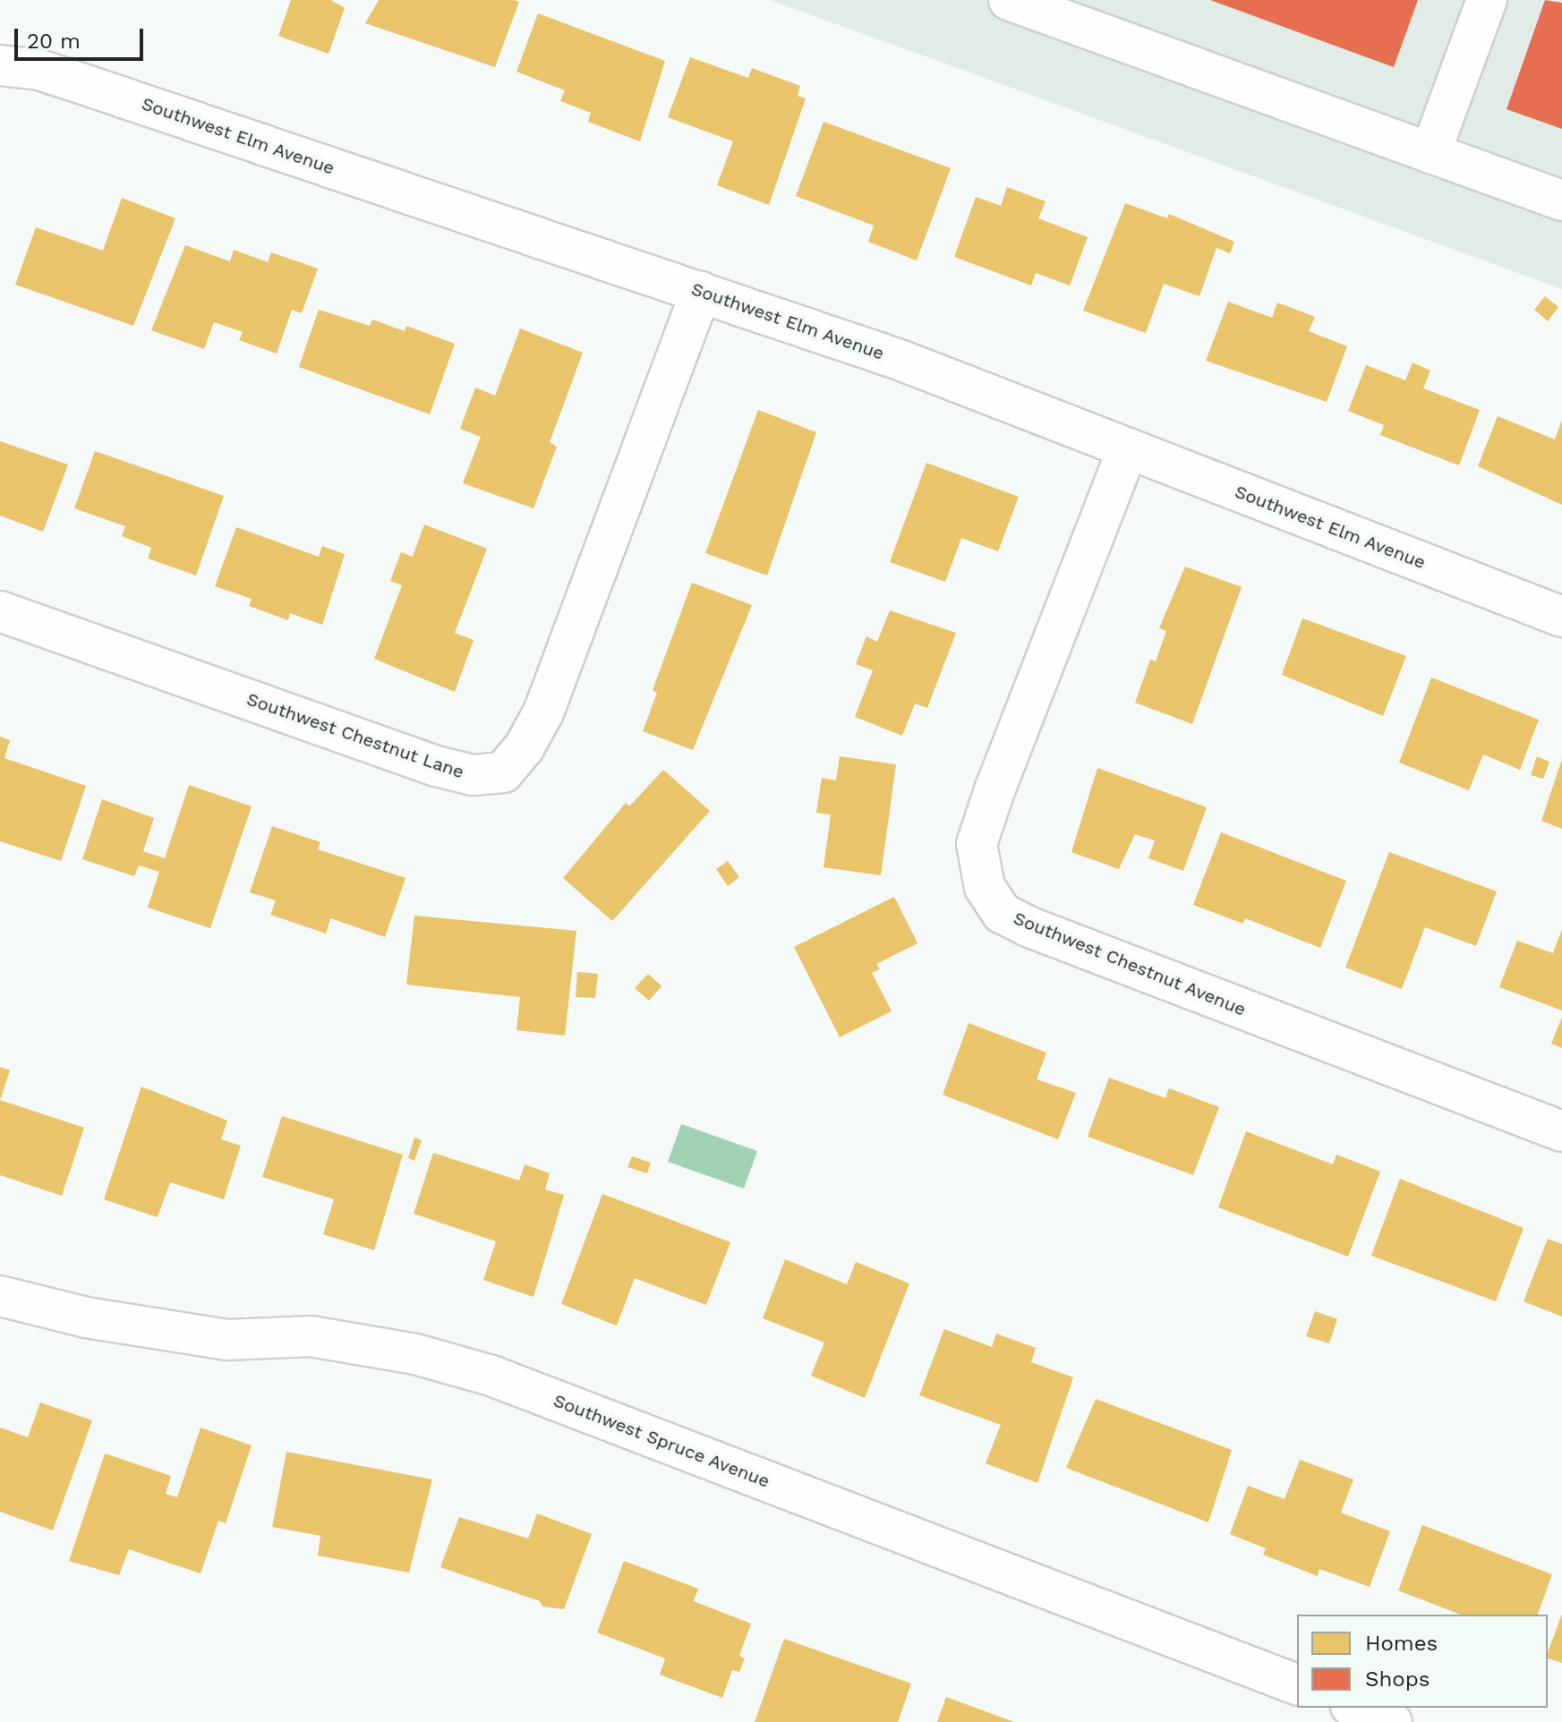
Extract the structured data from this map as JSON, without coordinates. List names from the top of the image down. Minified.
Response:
{"streets":{"street":["Southwest Elm Avenue","Southwest Chestnut Lane","Southwest Chestnut Avenue","Southwest Spruce Avenue"]},"crossings":[["Southwest Elm Avenue","Southwest Chestnut Lane"],["Southwest Elm Avenue","Southwest Chestnut Avenue"]],"legend":["Homes","Shops"],"scale_bar":"20 m"}
